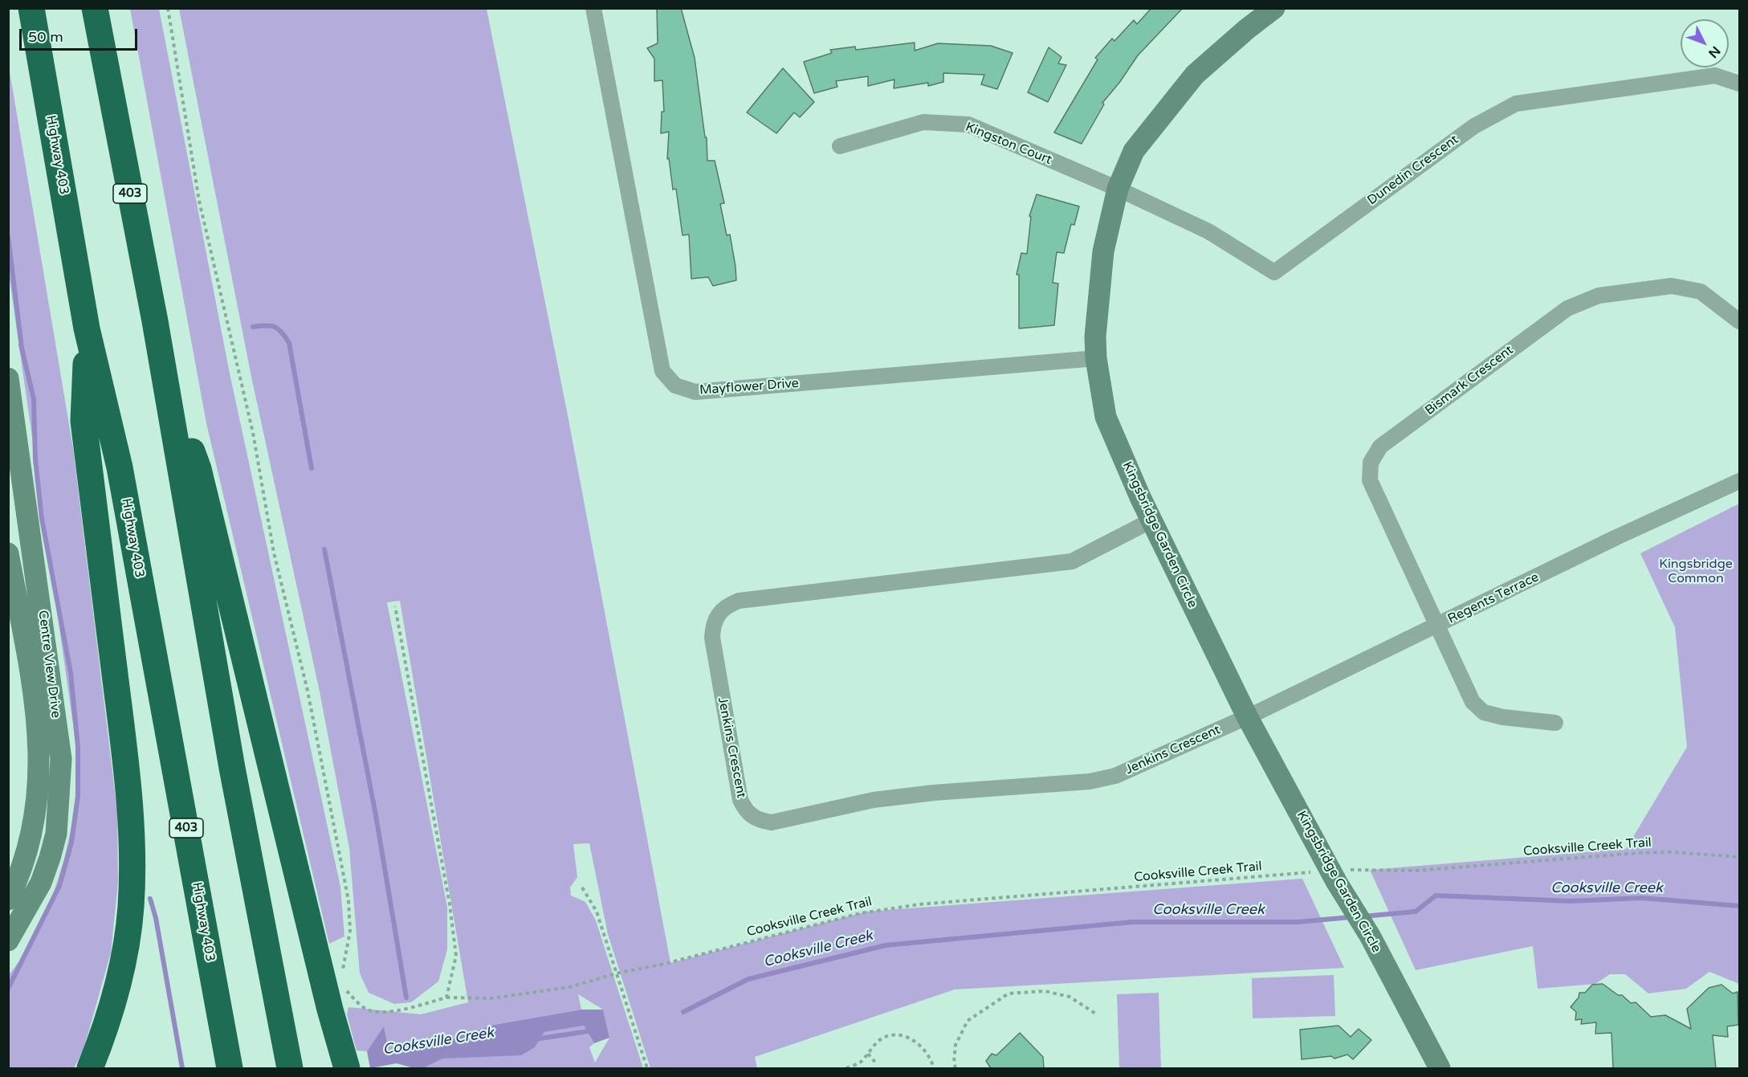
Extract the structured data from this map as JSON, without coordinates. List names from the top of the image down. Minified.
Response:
{"streets":{"highway":["Highway 403","403"],"street":["Kingston Court","Dunedin Crescent","Bismark Crescent","Mayflower Drive","Kingsbridge Garden Circle","Regents Terrace","Centre View Drive","Jenkins Crescent"],"path":["Cooksville Creek Trail"]},"crossings":[["Kingston Court","Dunedin Crescent"],["Kingston Court","Kingsbridge Garden Circle"],["Dunedin Crescent","Kingsbridge Garden Circle"],["Bismark Crescent","Regents Terrace"],["Mayflower Drive","Kingsbridge Garden Circle"],["Kingsbridge Garden Circle","Regents Terrace"],["Kingsbridge Garden Circle","Jenkins Crescent"],["Kingsbridge Garden Circle","Cooksville Creek Trail"],["Regents Terrace","Jenkins Crescent"]],"water":["Cooksville Creek"],"parks":["Kingsbridge Common"],"scale_bar":"50 m","north":"bottom right"}
